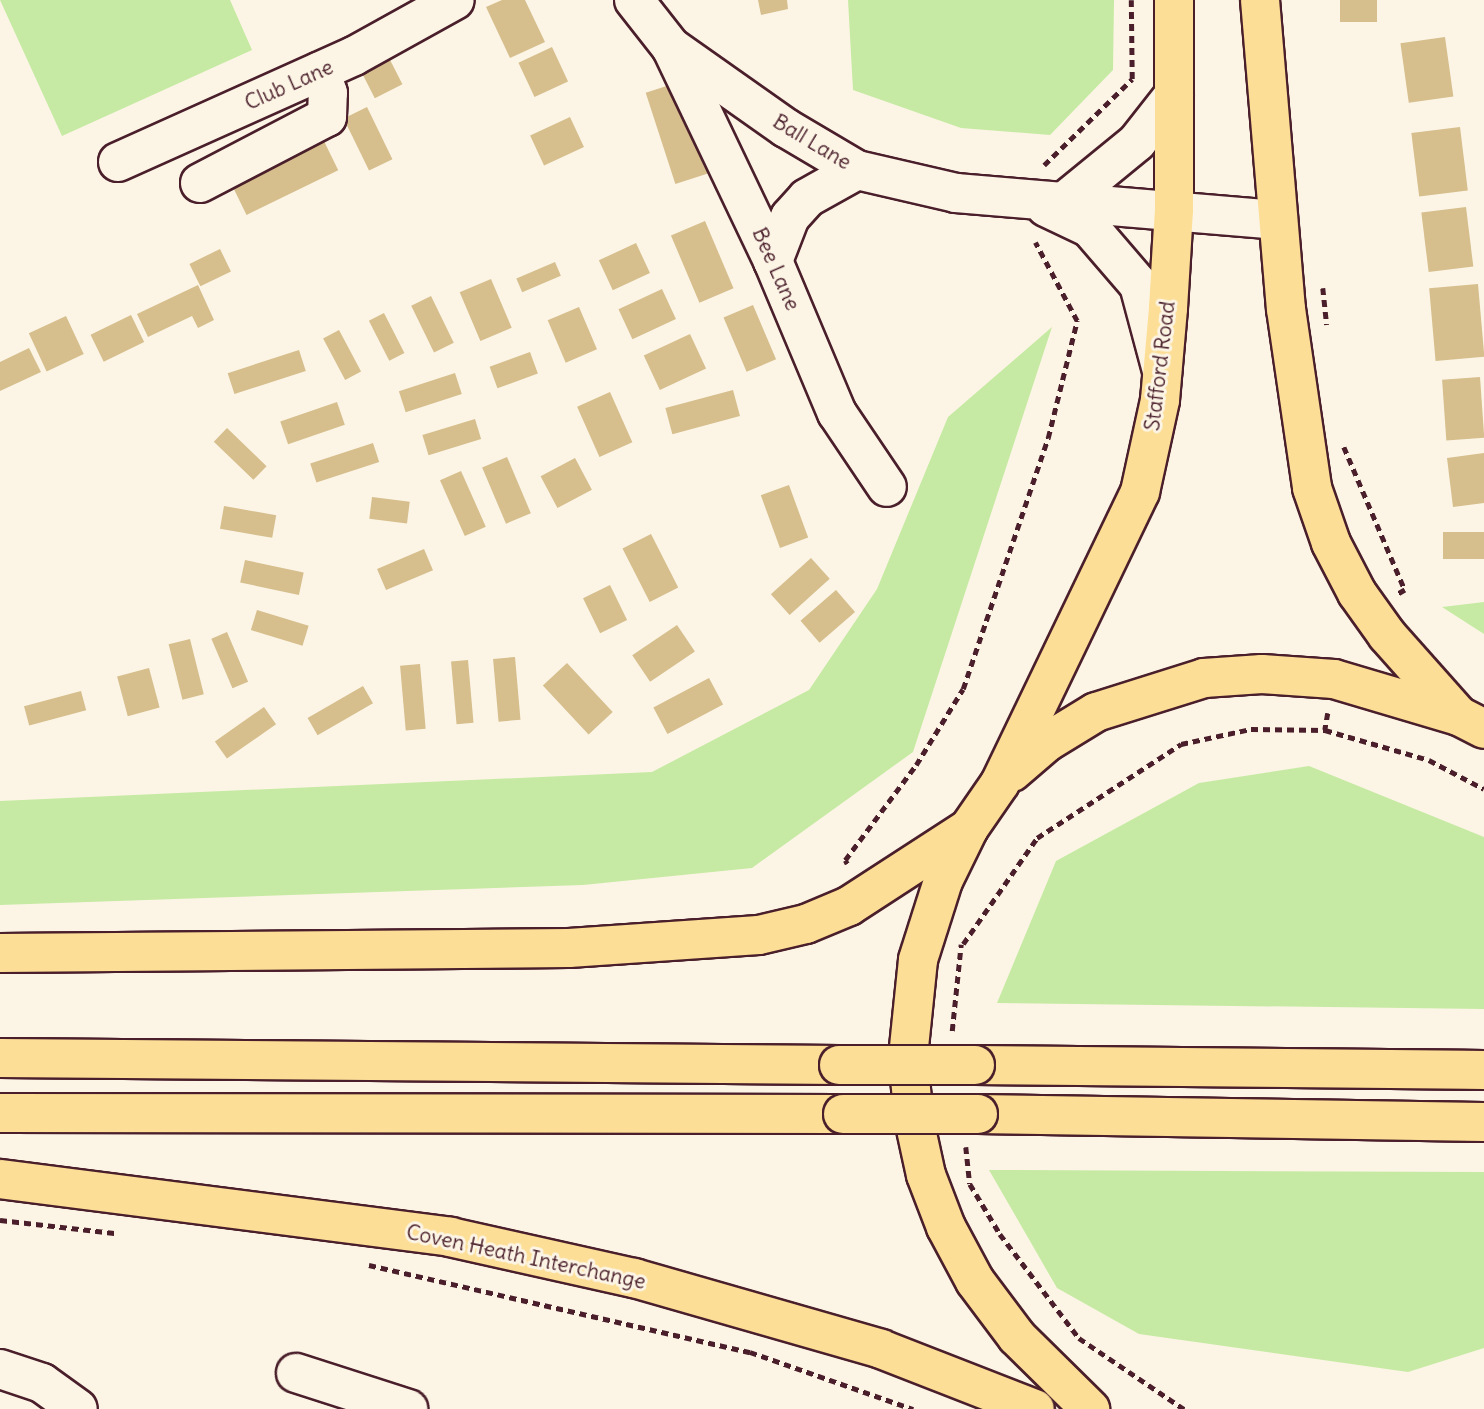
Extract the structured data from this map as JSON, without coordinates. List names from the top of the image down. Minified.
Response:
{"streets":{"highway":["Stafford Road","Coven Heath Interchange"],"street":["Club Lane","Ball Lane","Bee Lane"]},"crossings":[["Ball Lane","Bee Lane"],["Ball Lane","Stafford Road"]]}
